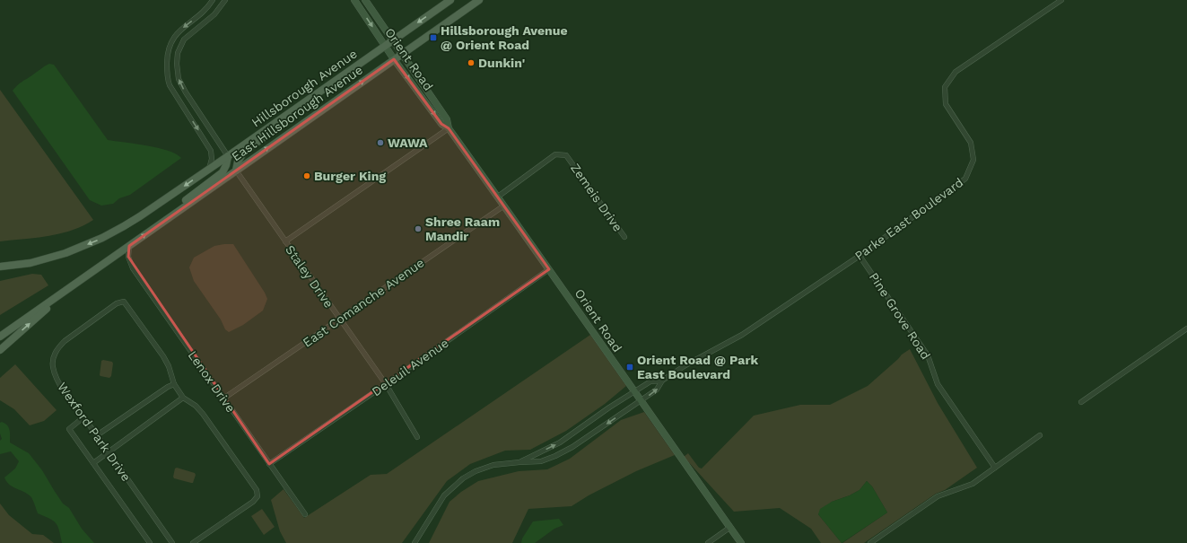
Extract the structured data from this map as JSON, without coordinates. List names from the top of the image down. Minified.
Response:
{"streets":{"main road":["Hillsborough Avenue","East Hillsborough Avenue"],"street":["Orient Road","Zemeis Drive","Parke East Boulevard","Staley Drive","East Comanche Avenue","Pine Grove Road","Deleuil Avenue","Lenox Drive","Wexford Park Drive"]},"crossings":[["Orient Road","Hillsborough Avenue"],["Orient Road","East Hillsborough Avenue"],["Orient Road","Zemeis Drive"],["Orient Road","Parke East Boulevard"],["Orient Road","East Comanche Avenue"],["Orient Road","Deleuil Avenue"],["East Hillsborough Avenue","Staley Drive"],["East Hillsborough Avenue","Lenox Drive"],["Parke East Boulevard","Pine Grove Road"],["Staley Drive","East Comanche Avenue"],["Staley Drive","Deleuil Avenue"],["East Comanche Avenue","Lenox Drive"],["Deleuil Avenue","Lenox Drive"]],"places":{"transit":["Hillsborough Avenue @ Orient Road","Orient Road @ Park East Boulevard"],"other":["Dunkin'","WAWA","Burger King","Shree Raam Mandir"]}}
